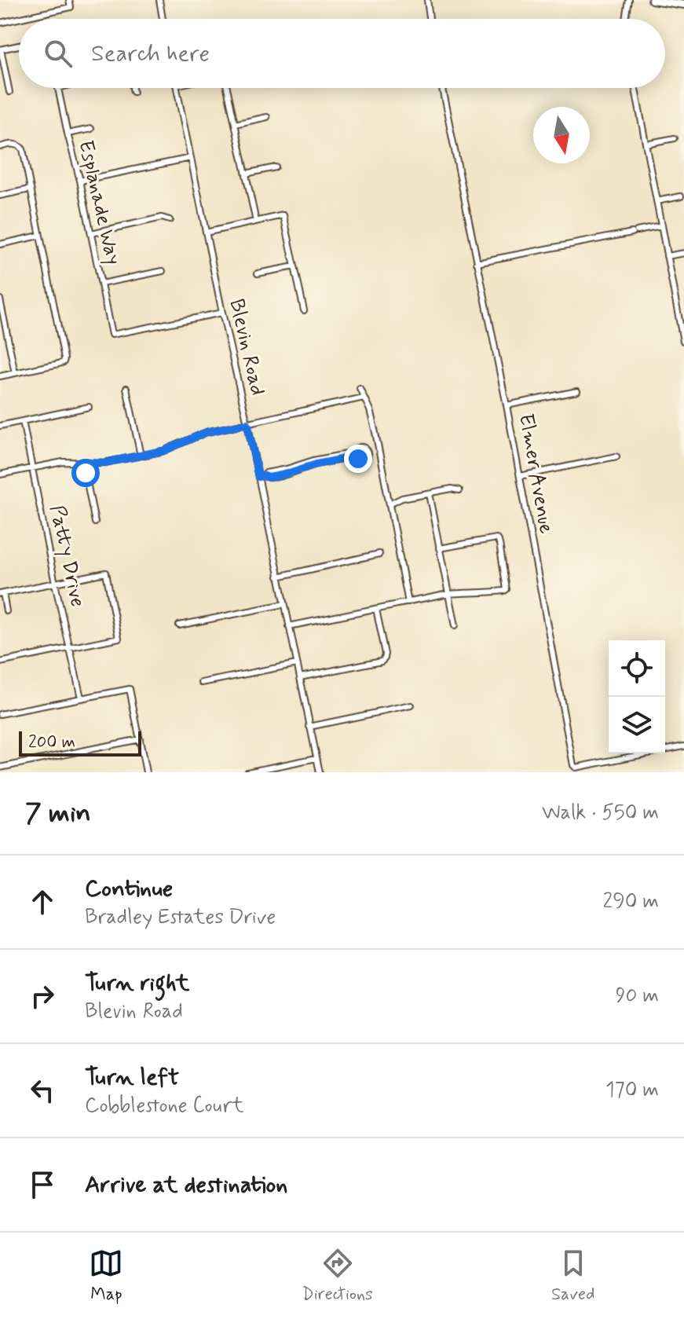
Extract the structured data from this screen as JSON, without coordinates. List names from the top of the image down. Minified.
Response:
{"streets":{"street":["Esplanade Way","Blevin Road","Elmer Avenue","Patty Drive"]},"crossings":[["Esplanade Way","Blevin Road"]],"scale_bar":"200 m","north":"bottom","page":{"search":"Search here","scale":"200 m","heading":["7 min","Walk · 550 m"],"list":[["Continue","Bradley Estates Drive","290 m"],["Turn right","Blevin Road","90 m"],["Turn left","Cobblestone Court","170 m"],"Arrive at destination"],"nav":["Map","Directions","Saved"]}}
